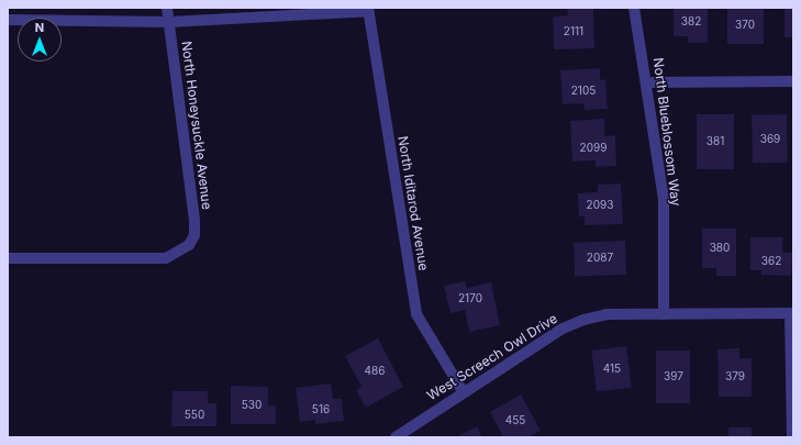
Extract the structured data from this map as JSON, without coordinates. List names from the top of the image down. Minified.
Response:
{"streets":{"street":["North Honeysuckle Avenue","North Blueblossom Way","North Iditarod Avenue","West Screech Owl Drive"]},"crossings":[["North Blueblossom Way","West Screech Owl Drive"],["North Iditarod Avenue","West Screech Owl Drive"]],"house_numbers":["382","370","2111","2105","369","381","2099","2093","380","2087","362","2170","415","486","397","379","530","516","550","455"],"north":"top"}
